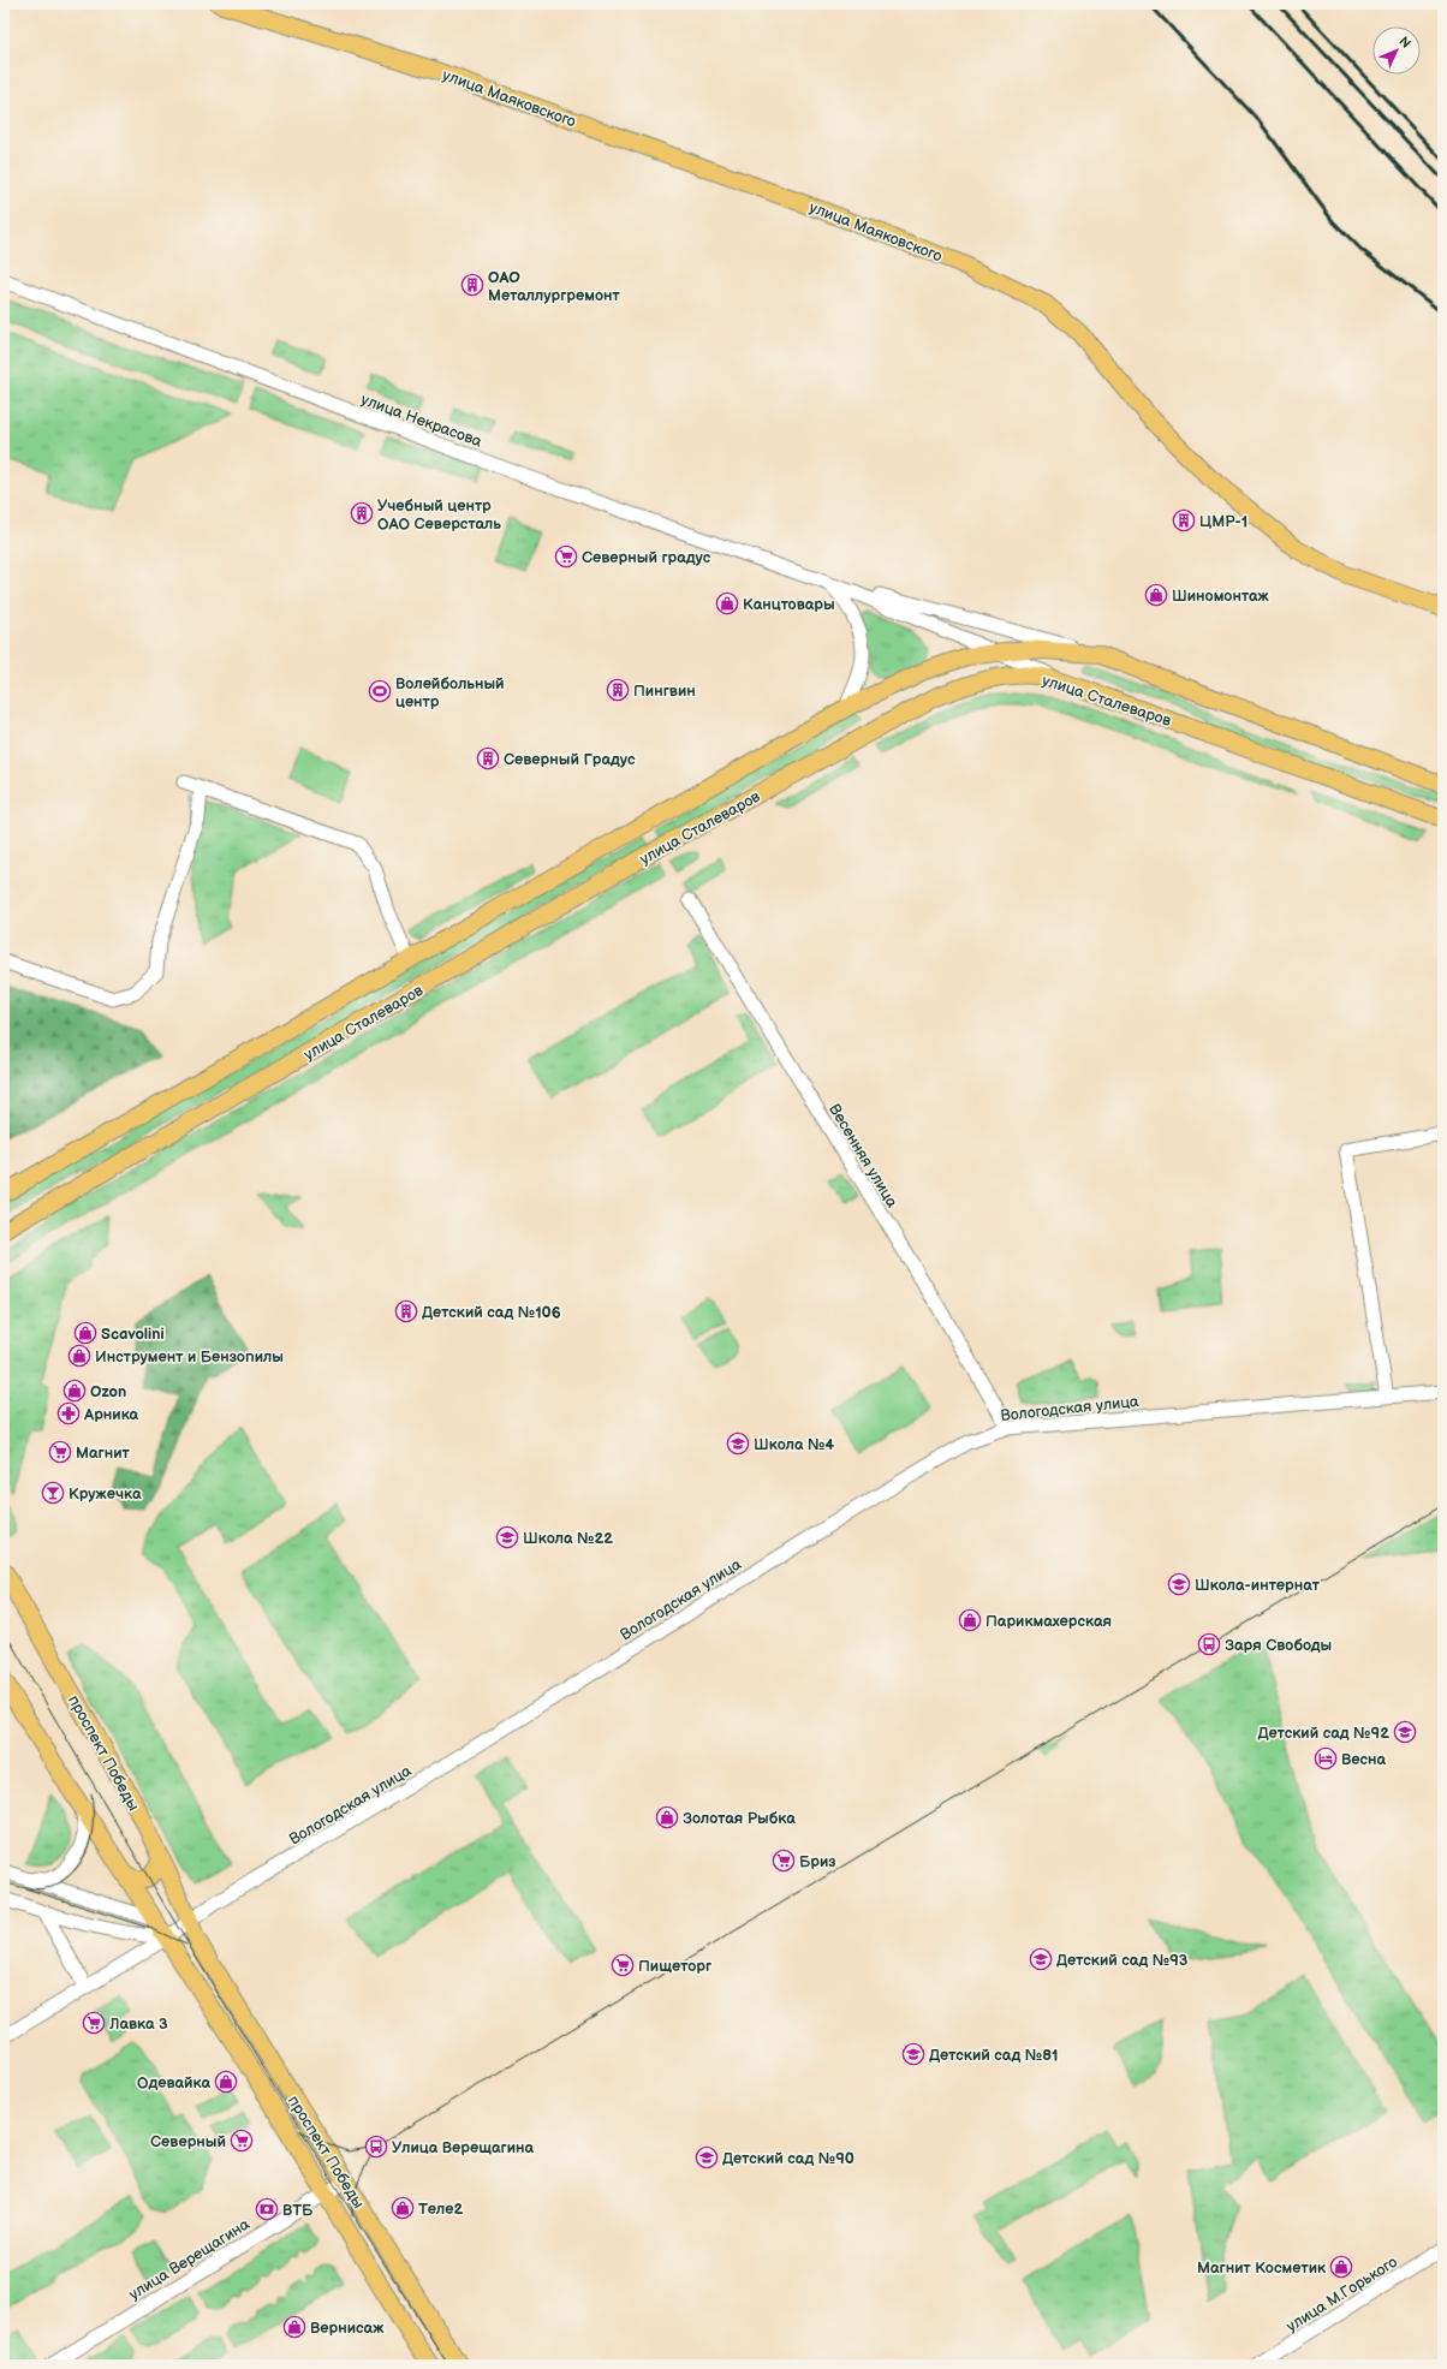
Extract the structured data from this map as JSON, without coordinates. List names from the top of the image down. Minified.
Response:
{"streets":{"main road":["улица Маяковского","улица Сталеваров","проспект Победы"],"street":["улица Некрасова","Весенняя улица","Вологодская улица","улица Верещагина","улица М.Горького"]},"crossings":[["Весенняя улица","Вологодская улица"],["Вологодская улица","проспект Победы"],["проспект Победы","улица Верещагина"]],"places":{"building":["OAO Металлургремонт","Учебный центр ОАО Северсталь","ЦМР-1","Пингвин","Северный Градус","Детский сад №106"],"supermarket":["Северный градус","Магнит","Бриз","Пищеторг","Лавка 3","Северный"],"shop":["Шиномонтаж","Канцтовары","Scavolini","Инструмент и Бензопилы","Ozon","Парикмахерская","Золотая Рыбка","Одевайка","Теле2","Магнит Косметик","Вернисаж"],"sports":["Волейбольный центр"],"pharmacy":["Арника"],"school or university":["Школа №4","Школа №22","Школа-интернат","Детский сад №92","Детский сад №93","Детский сад №81","Детский сад №90"],"bar":["Кружечка"],"bus stop":["Заря Свободы","Улица Верещагина"],"hotel":["Весна"],"bank":["ВТБ"]},"north":"top right"}
